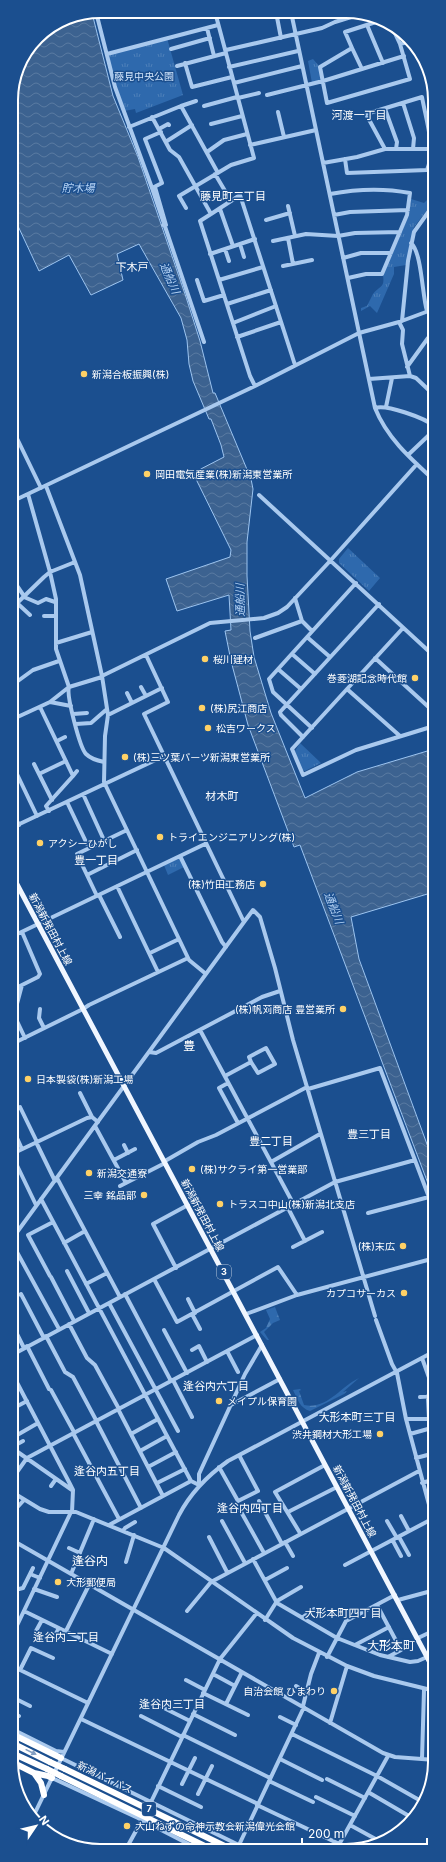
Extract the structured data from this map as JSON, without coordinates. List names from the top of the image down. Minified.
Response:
{"streets":{"highway":["新潟バイパス","7"],"main road":["新潟新発田村上線","3"]},"districts":["河渡一丁目","藤見町二丁目","下木戸","材木町","豊一丁目","豊","豊三丁目","豊二丁目","逢谷内六丁目","大形本町三丁目","逢谷内五丁目","逢谷内四丁目","逢谷内","大形本町四丁目","逢谷内二丁目","大形本町","逢谷内三丁目"],"water":["貯木場","通船川"],"parks":["藤見中央公園"],"places":["新潟合板振興(株)","岡田電気産業(株)新潟東営業所","桜川建材","巻菱湖記念時代館","(株)尻江商店","松吉ワークス","(株)三ツ葉パーツ新潟東営業所","トライエンジニアリング(株)","アクシーひがし","(株)竹田工務店","(株)帆苅商店 豊営業所","日本製袋(株)新潟工場","(株)サクライ第一営業部","新潟交通寮","三幸 銘品部","トラスコ中山(株)新潟北支店","(株)末広","カプコサーカス","メイプル保育園","渋井鋼材大形工場","大形郵便局","自治会館 ひまわり","大山ねずの命神示教会新潟偉光会館"],"scale_bar":"200 m","north":"top right"}
